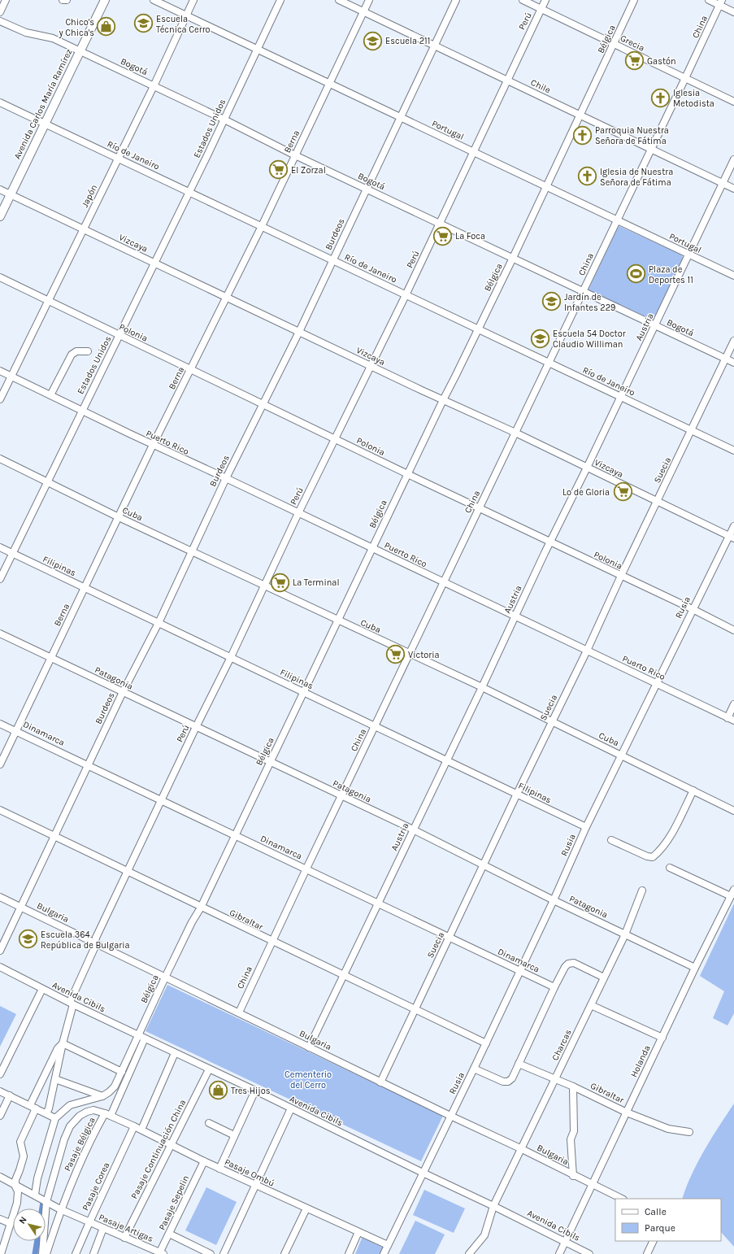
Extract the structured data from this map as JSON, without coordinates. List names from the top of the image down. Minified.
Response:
{"streets":{"main road":["Avenida Carlos María Ramírez"],"street":["Perú","China","Bélgica","Grecia","Bogotá","Chile","Estados Unidos","Portugal","Berna","Río de Janeiro","Japón","Burdeos","Vizcaya","Austria","Polonia","Puerto Rico","Suecia","Cuba","Filipinas","Rusia","Patagonia","Dinamarca","Bulgaria","Gibraltar","Avenida Cibils","Charcas","Holanda","Pasaje Bélgica","Pasaje Continuación China","Pasaje Ombú","Pasaje Corea","Pasaje Sepelin","Pasaje Artigas"]},"crossings":[["Perú","Grecia"],["Perú","Bogotá"],["Perú","Chile"],["Perú","Portugal"],["Perú","Río de Janeiro"],["Perú","Vizcaya"],["Perú","Polonia"],["Perú","Puerto Rico"],["Perú","Cuba"],["Perú","Filipinas"],["Perú","Patagonia"],["Perú","Dinamarca"],["Perú","Bulgaria"],["Perú","Gibraltar"],["Perú","Avenida Cibils"],["China","Grecia"],["China","Bogotá"],["China","Chile"],["China","Portugal"],["China","Río de Janeiro"],["China","Vizcaya"],["China","Polonia"],["China","Puerto Rico"],["China","Cuba"],["China","Filipinas"],["China","Patagonia"],["China","Dinamarca"],["China","Bulgaria"],["China","Gibraltar"],["Bélgica","Grecia"],["Bélgica","Bogotá"],["Bélgica","Chile"],["Bélgica","Portugal"],["Bélgica","Río de Janeiro"],["Bélgica","Vizcaya"],["Bélgica","Polonia"],["Bélgica","Puerto Rico"],["Bélgica","Cuba"],["Bélgica","Filipinas"],["Bélgica","Patagonia"],["Bélgica","Dinamarca"],["Bélgica","Bulgaria"],["Bélgica","Gibraltar"],["Bélgica","Avenida Cibils"],["Bogotá","Avenida Carlos María Ramírez"],["Bogotá","Estados Unidos"],["Bogotá","Berna"],["Bogotá","Japón"],["Bogotá","Burdeos"],["Bogotá","Austria"],["Bogotá","Suecia"],["Chile","Berna"],["Chile","Burdeos"],["Chile","Austria"],["Avenida Carlos María Ramírez","Río de Janeiro"],["Avenida Carlos María Ramírez","Vizcaya"],["Estados Unidos","Portugal"],["Estados Unidos","Río de Janeiro"],["Estados Unidos","Vizcaya"],["Estados Unidos","Polonia"],["Estados Unidos","Puerto Rico"],["Estados Unidos","Cuba"],["Estados Unidos","Filipinas"],["Portugal","Berna"],["Portugal","Japón"],["Portugal","Burdeos"],["Portugal","Austria"],["Berna","Río de Janeiro"],["Berna","Vizcaya"],["Berna","Polonia"],["Berna","Puerto Rico"],["Berna","Cuba"],["Berna","Filipinas"],["Berna","Patagonia"],["Berna","Dinamarca"],["Río de Janeiro","Japón"],["Río de Janeiro","Burdeos"],["Río de Janeiro","Austria"],["Río de Janeiro","Suecia"],["Japón","Vizcaya"],["Japón","Polonia"],["Japón","Puerto Rico"],["Burdeos","Vizcaya"],["Burdeos","Polonia"],["Burdeos","Puerto Rico"],["Burdeos","Cuba"],["Burdeos","Filipinas"],["Burdeos","Patagonia"],["Burdeos","Dinamarca"],["Burdeos","Bulgaria"],["Burdeos","Gibraltar"],["Vizcaya","Austria"],["Vizcaya","Suecia"],["Vizcaya","Rusia"],["Austria","Polonia"],["Austria","Puerto Rico"],["Austria","Cuba"],["Austria","Filipinas"],["Austria","Patagonia"],["Austria","Dinamarca"],["Austria","Bulgaria"],["Austria","Gibraltar"],["Polonia","Suecia"],["Polonia","Rusia"],["Puerto Rico","Suecia"],["Puerto Rico","Rusia"],["Suecia","Cuba"],["Suecia","Filipinas"],["Suecia","Patagonia"],["Suecia","Dinamarca"],["Suecia","Bulgaria"],["Suecia","Gibraltar"],["Cuba","Rusia"],["Filipinas","Rusia"],["Rusia","Patagonia"],["Rusia","Dinamarca"],["Rusia","Bulgaria"],["Rusia","Gibraltar"],["Rusia","Avenida Cibils"],["Rusia","Pasaje Ombú"],["Patagonia","Charcas"],["Patagonia","Holanda"],["Bulgaria","Charcas"],["Bulgaria","Holanda"],["Gibraltar","Charcas"],["Gibraltar","Holanda"],["Avenida Cibils","Charcas"],["Avenida Cibils","Holanda"],["Avenida Cibils","Pasaje Bélgica"],["Avenida Cibils","Pasaje Continuación China"],["Pasaje Bélgica","Pasaje Ombú"],["Pasaje Bélgica","Pasaje Artigas"],["Pasaje Continuación China","Pasaje Ombú"],["Pasaje Continuación China","Pasaje Artigas"],["Pasaje Ombú","Pasaje Corea"],["Pasaje Ombú","Pasaje Sepelin"],["Pasaje Corea","Pasaje Artigas"],["Pasaje Sepelin","Pasaje Artigas"]],"parks":["Cementerio del Cerro"],"places":{"school or university":["Escuela Técnica Cerro","Escuela 211","Jardín de Infantes 229","Escuela 54 Doctor Claudio Williman","Escuela 364 República de Bulgaria"],"shop":["Chico's y Chica's","Tres Hijos"],"supermarket":["Gastón","El Zorzal","La Foca","Lo de Gloria","La Terminal","Victoria"],"church":["Iglesia Metodista","Parroquia Nuestra Señora de Fátima","Iglesia de Nuestra Señora de Fátima"],"sports":["Plaza de Deportes 11"]},"legend":["Calle","Parque"],"north":"top left"}
